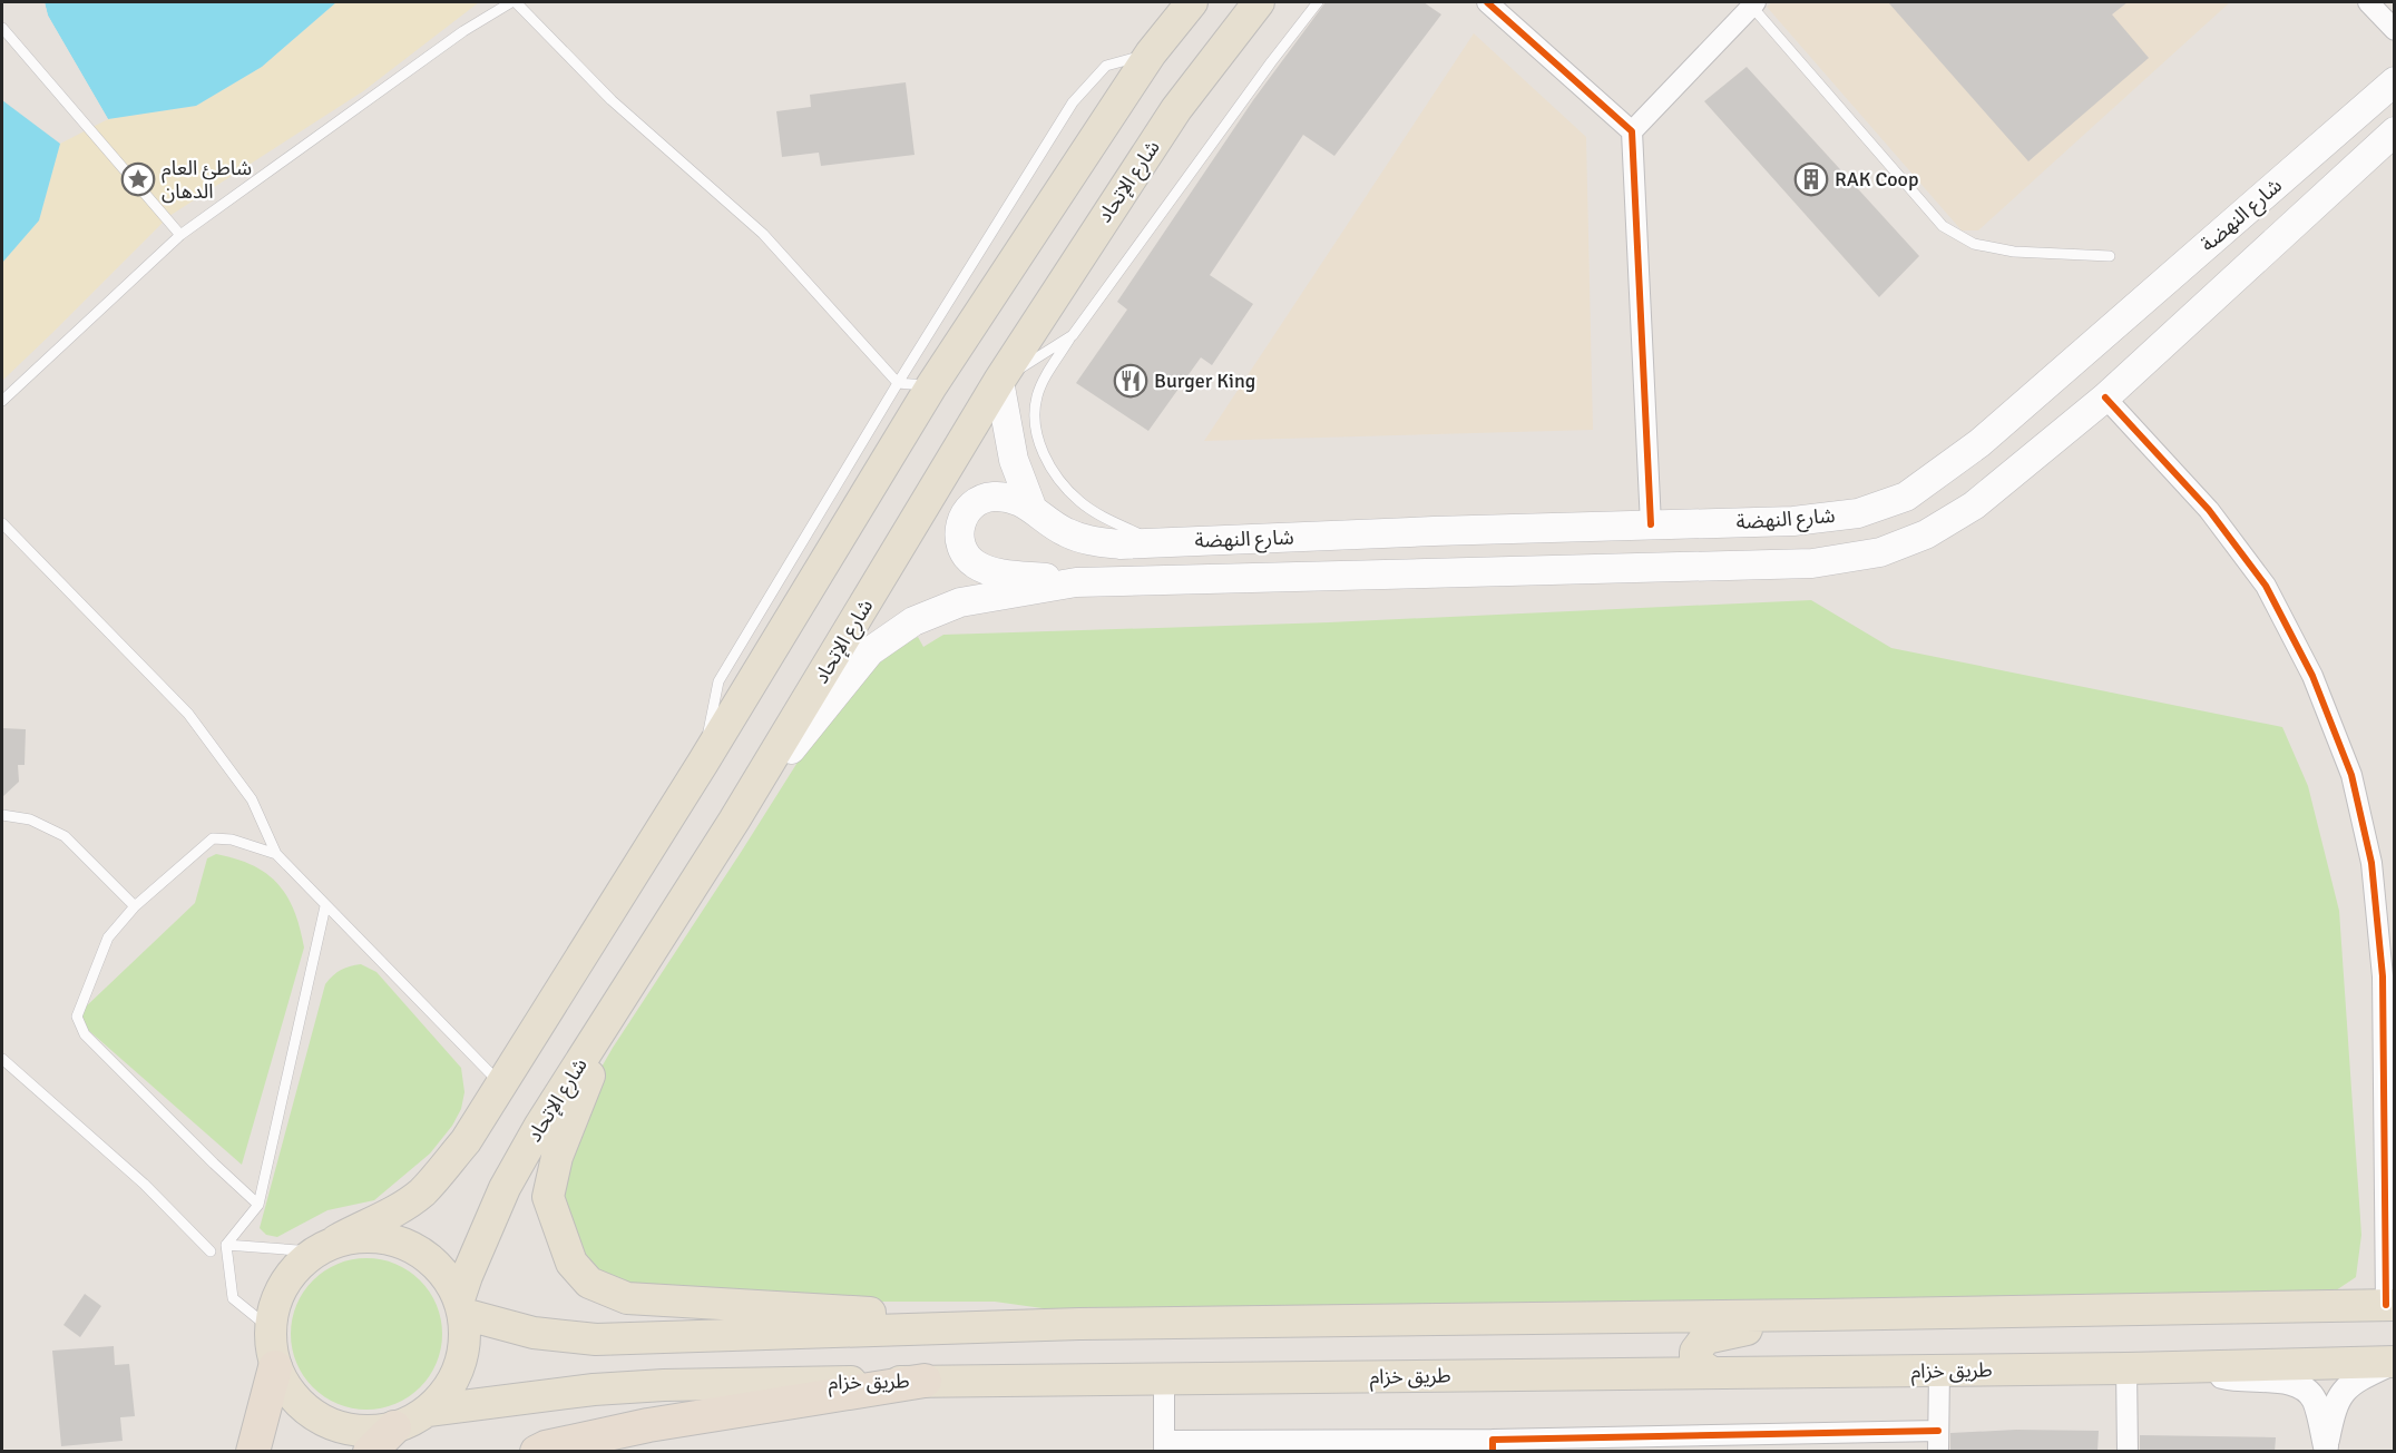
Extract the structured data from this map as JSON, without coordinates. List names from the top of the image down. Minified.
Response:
{"streets":{"main road":["شارع الإتحاد","شارع النهضة","طريق خزام"]},"crossings":[["شارع الإتحاد","طريق خزام"]],"places":{"place":["شاطئ العام الدهان"],"building":["RAK Coop"],"restaurant":["Burger King"]}}
